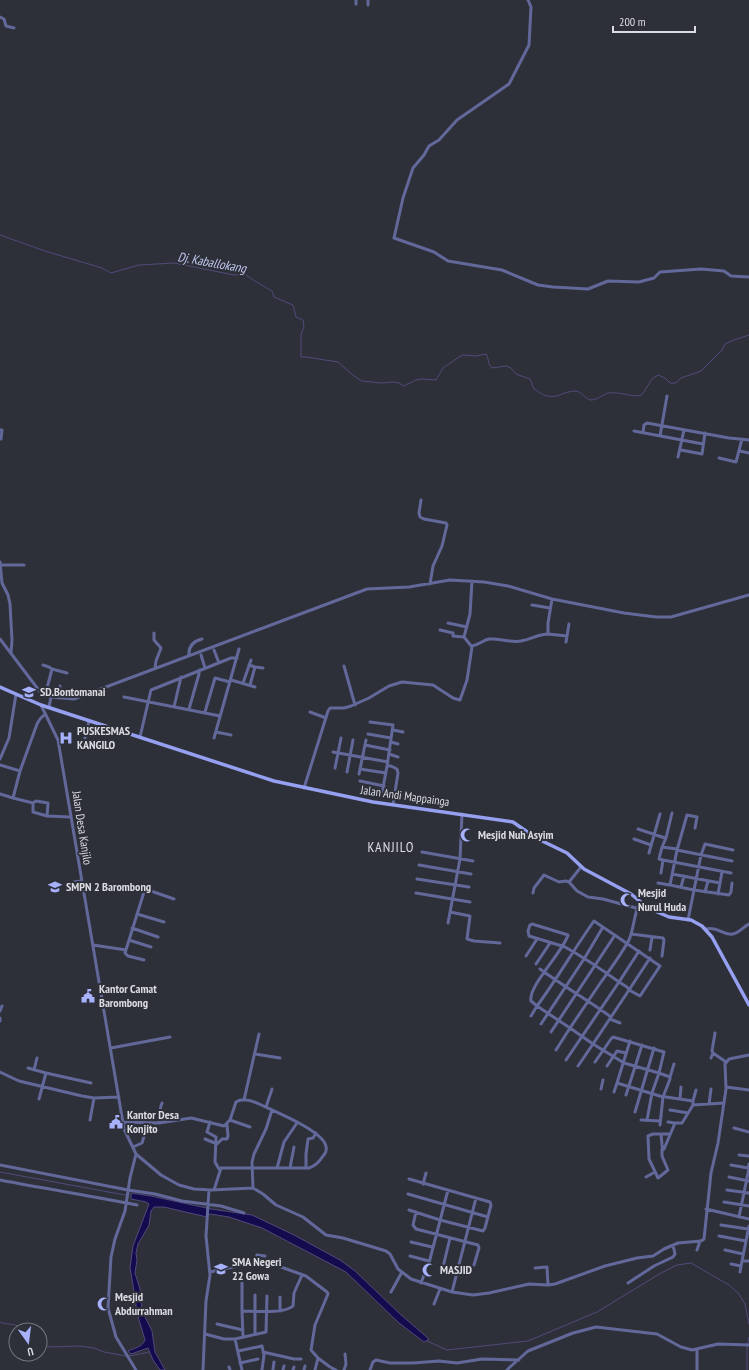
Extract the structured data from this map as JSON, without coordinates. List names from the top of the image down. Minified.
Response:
{"streets":{"main road":["Jalan Andi Mappainga"],"street":["Jalan Desa Kanjilo"]},"crossings":[["Jalan Andi Mappainga","Jalan Desa Kanjilo"]],"districts":["KANJILO"],"water":["Dj. Kaballokang"],"places":{"school or university":["SD.Bontomanai","SMPN 2 Barombong","SMA Negeri 22 Gowa"],"hospital":["PUSKESMAS KANGILO"],"mosque":["Mesjid Nuh Asyim","Mesjid Nurul Huda","MASJID","Mesjid Abdurrahman"],"public building":["Kantor Camat Barombong","Kantor Desa Konjito"]},"scale_bar":"200 m","north":"bottom"}
